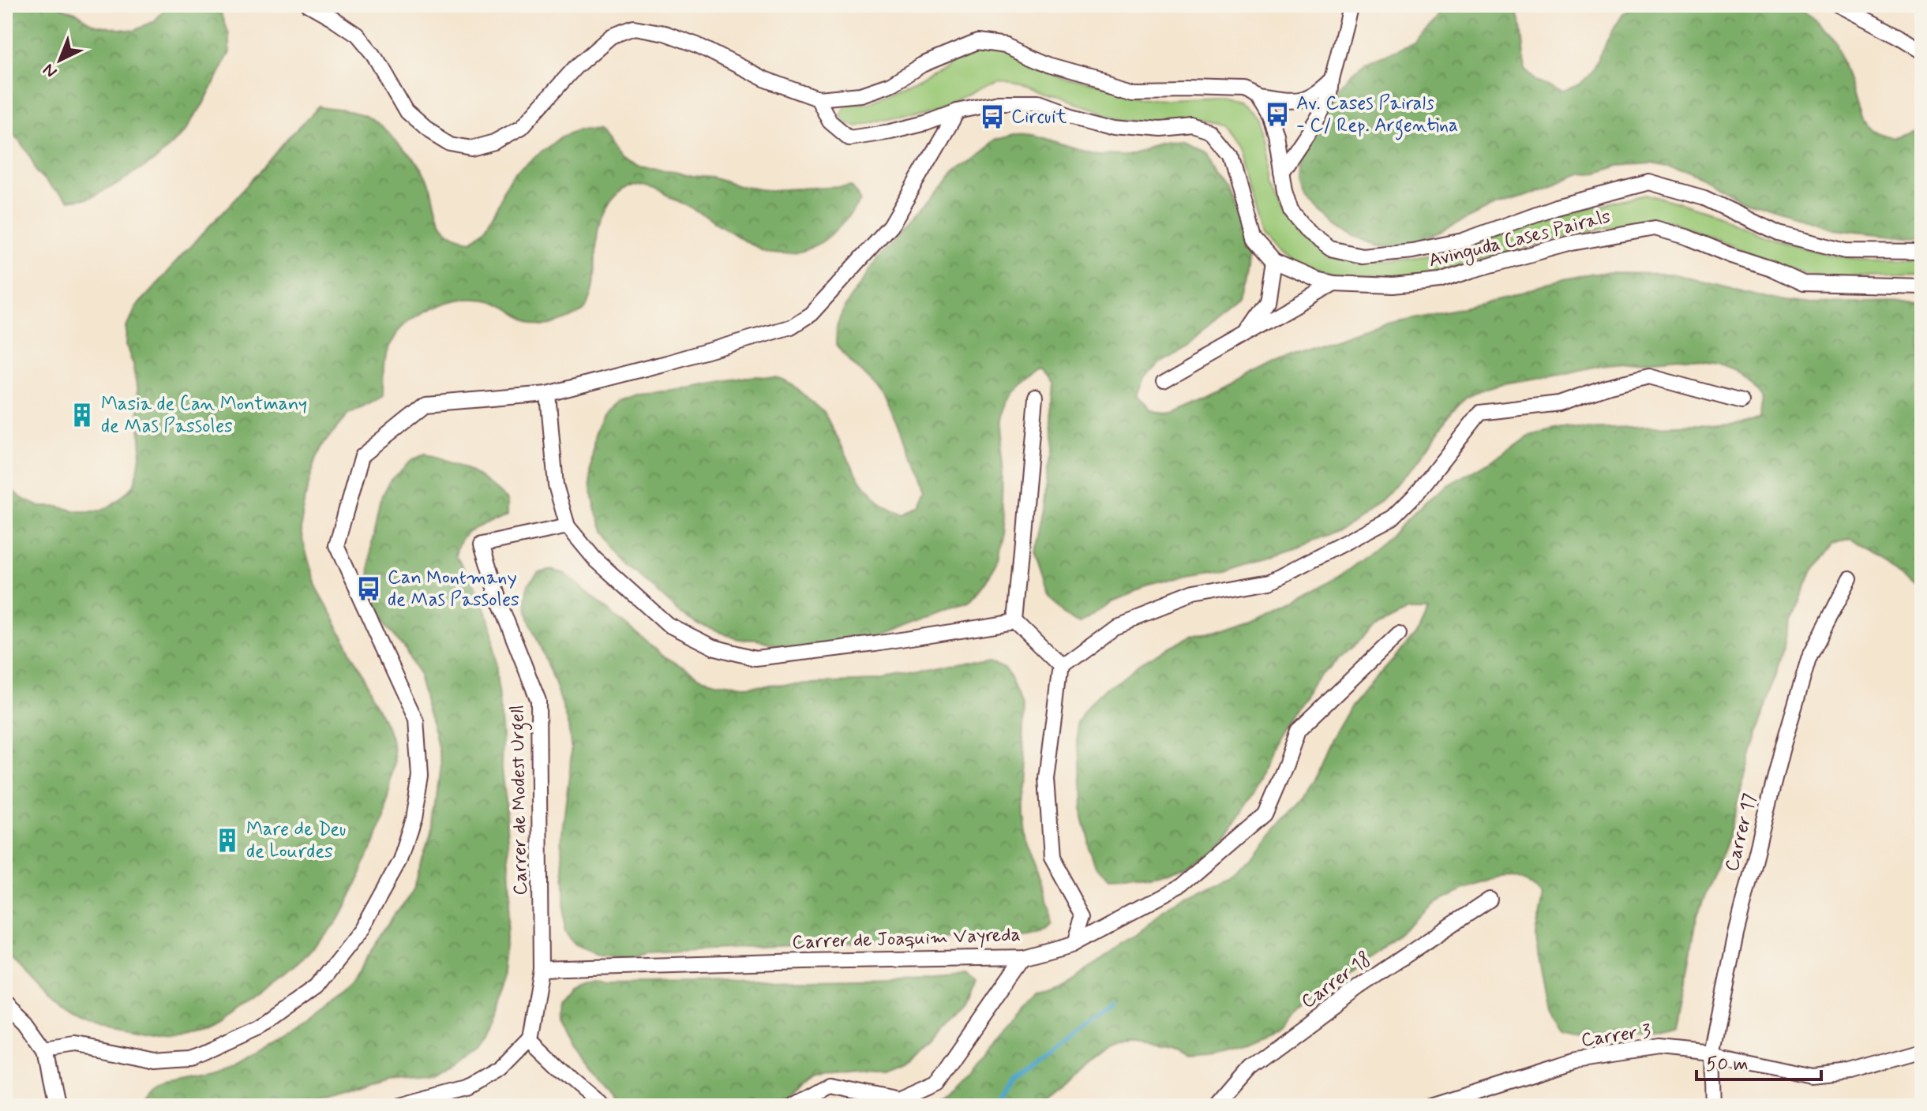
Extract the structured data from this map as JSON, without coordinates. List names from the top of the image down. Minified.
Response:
{"streets":{"street":["Avinguda Cases Pairals","Carrer de Modest Urgell","Carrer 17","Carrer de Joaquim Vayreda","Carrer 18","Carrer 3"]},"crossings":[["Carrer de Modest Urgell","Carrer de Joaquim Vayreda"],["Carrer 17","Carrer 3"]],"places":{"bus stop":["Av. Cases Pairals - C/ Rep. Argentina","Circuit","Can Montmany de Mas Passoles"],"building":["Masia de Can Montmany de Mas Passoles","Mare de Deu de Lourdes"]},"scale_bar":"50 m","north":"bottom left"}
